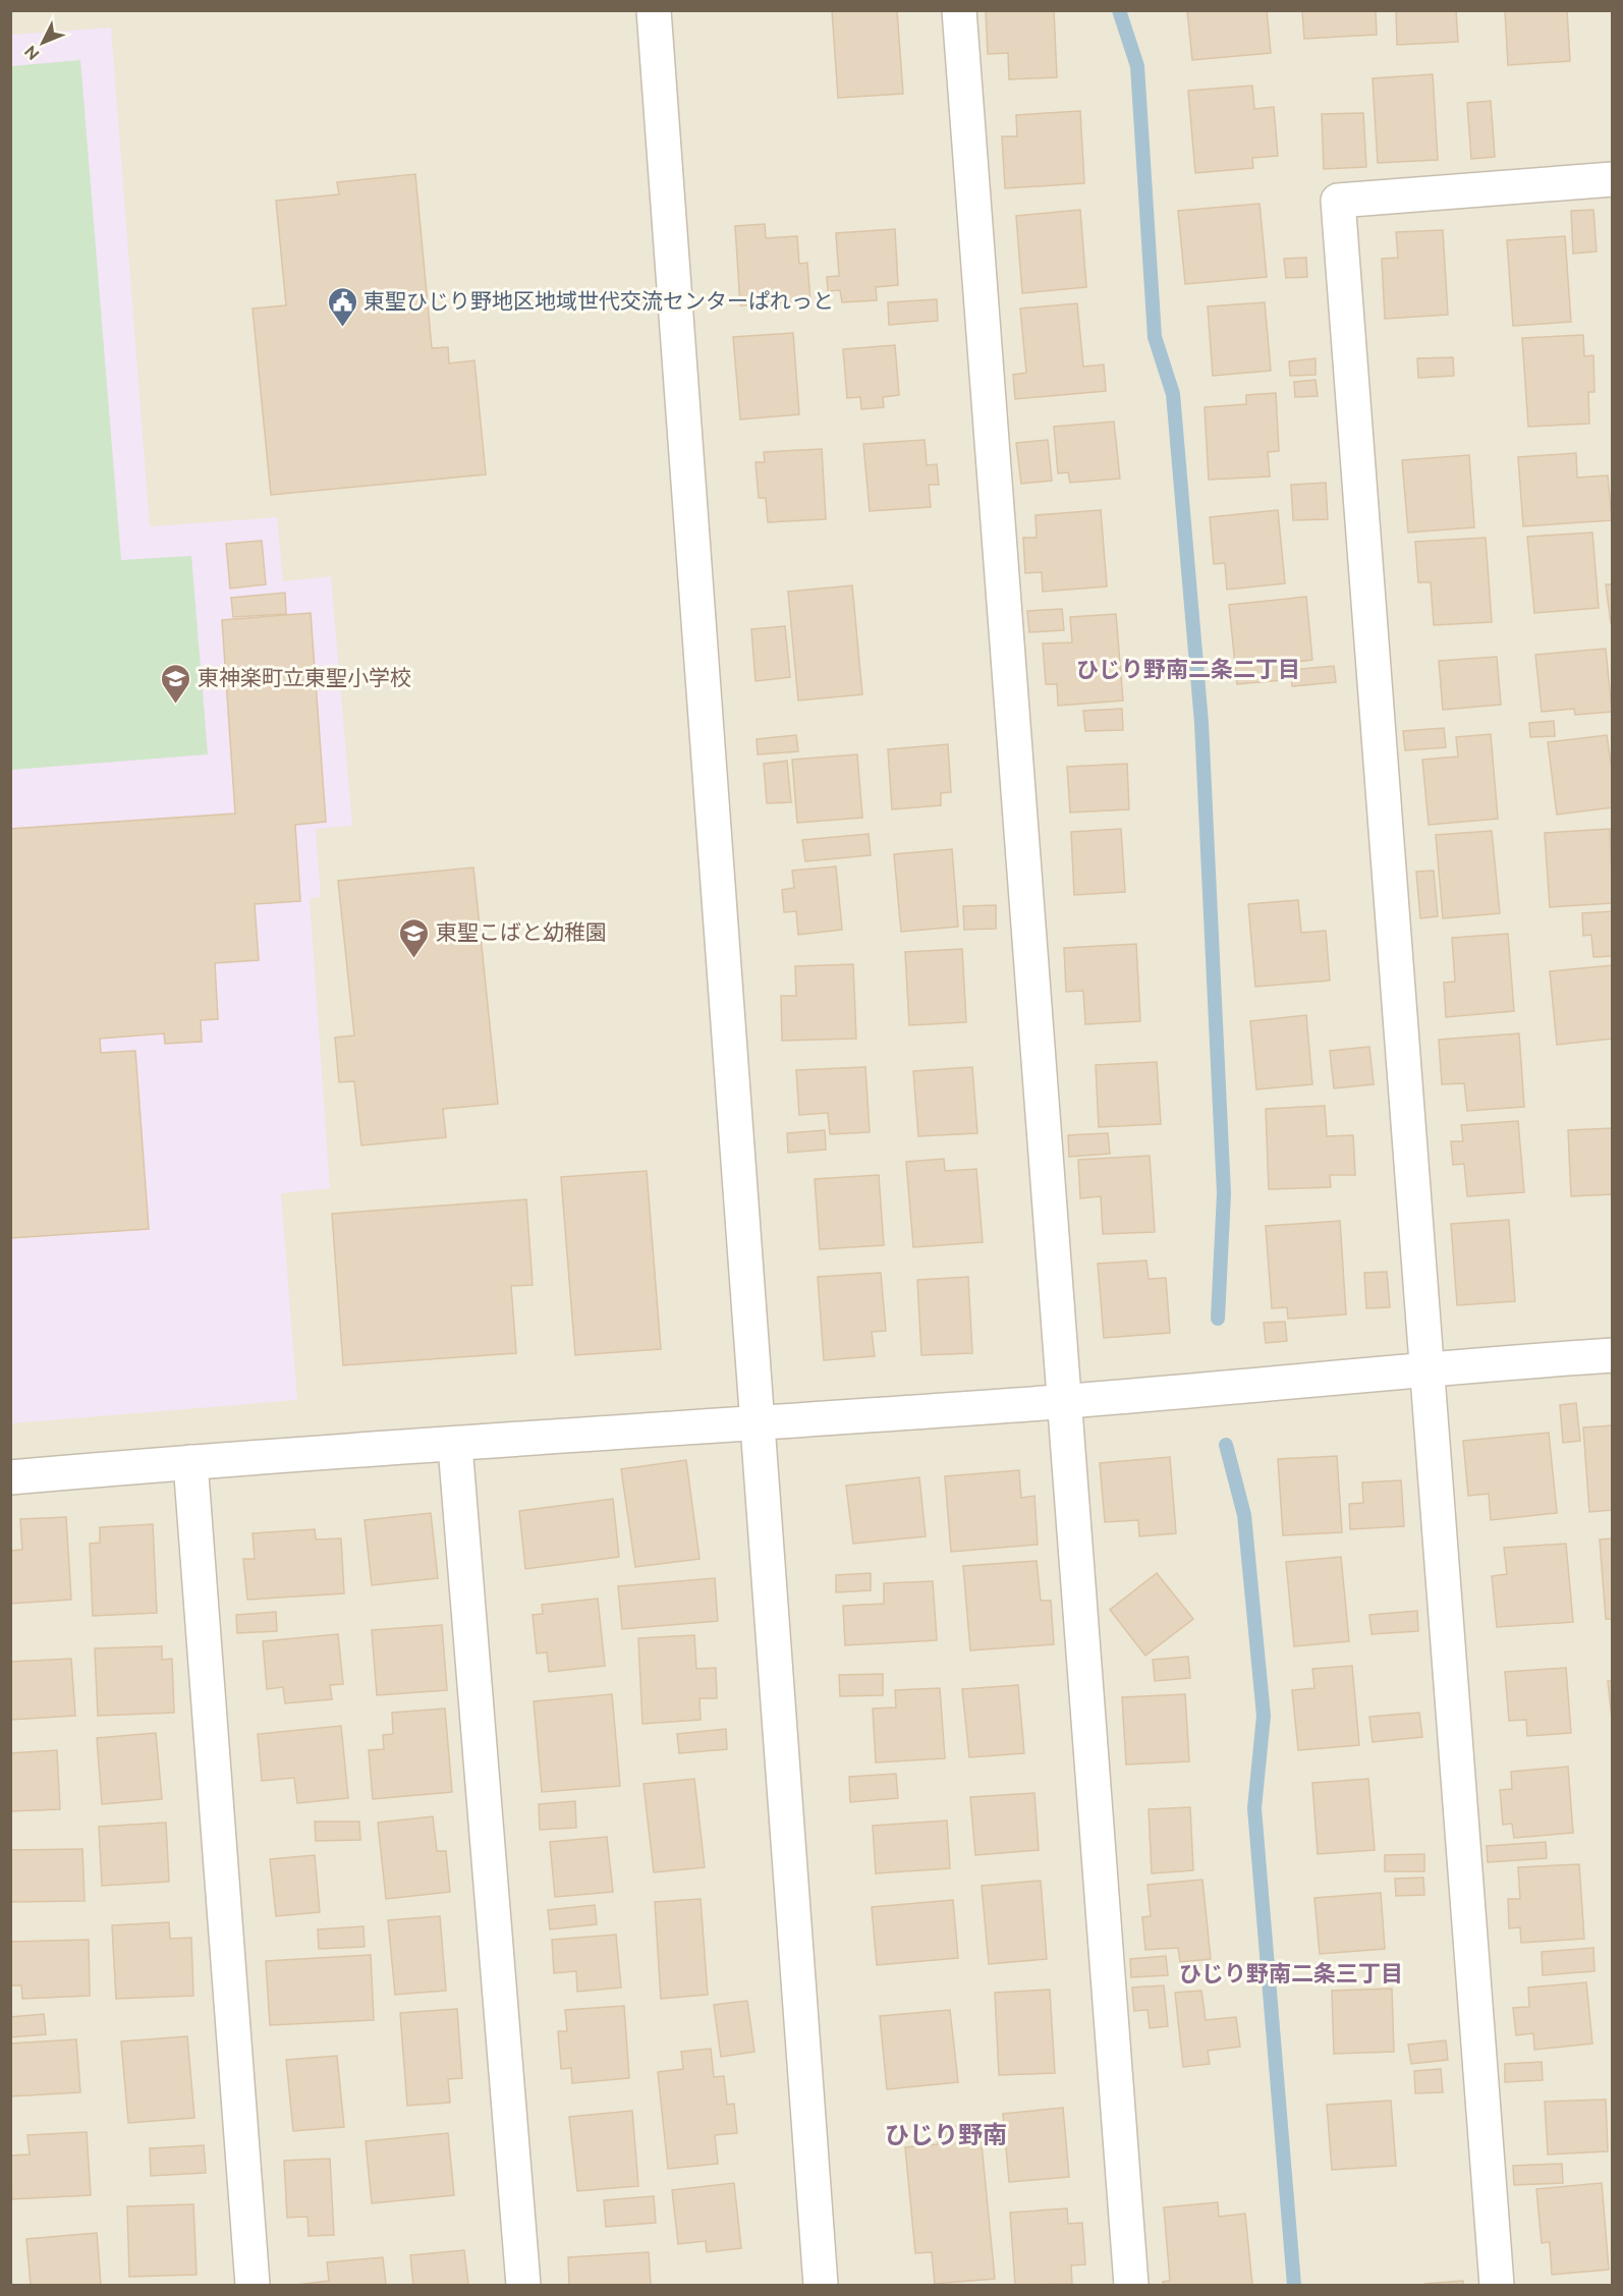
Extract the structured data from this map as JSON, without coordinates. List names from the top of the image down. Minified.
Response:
{"districts":["ひじり野南二条二丁目","ひじり野南二条三丁目","ひじり野南"],"places":{"public building":["東聖ひじり野地区地域世代交流センターぱれっと"],"school or university":["東神楽町立東聖小学校","東聖こばと幼稚園"]},"north":"bottom left"}
